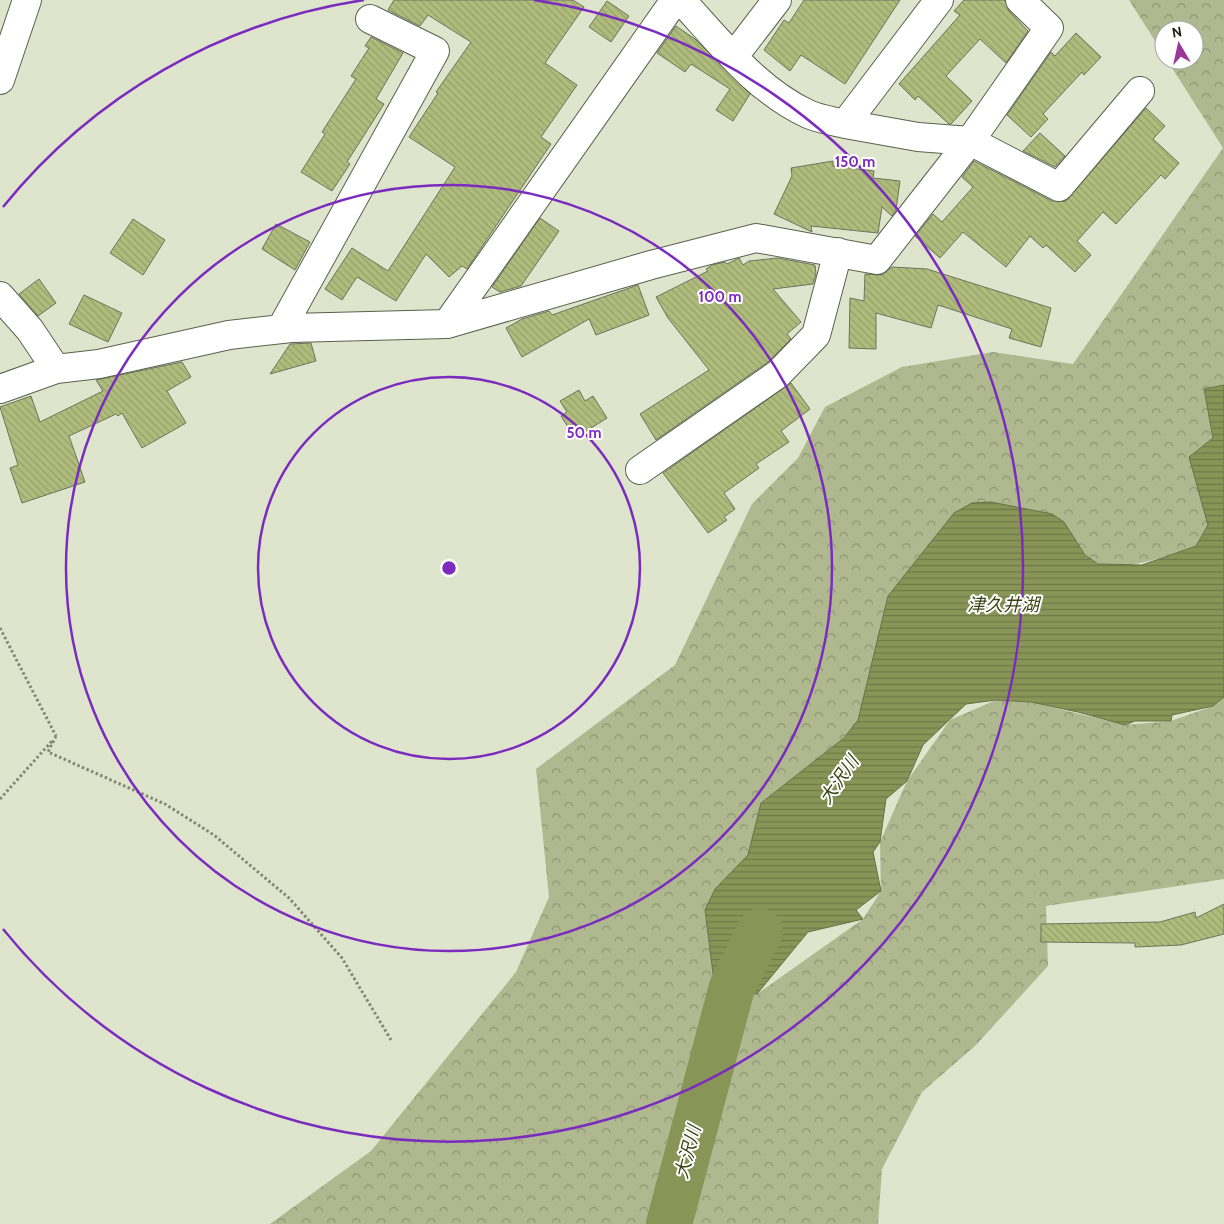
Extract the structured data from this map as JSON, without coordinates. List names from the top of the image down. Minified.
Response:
{"water":["津久井湖","大沢川"],"north":"top","rings":["150 m","100 m","50 m"]}
